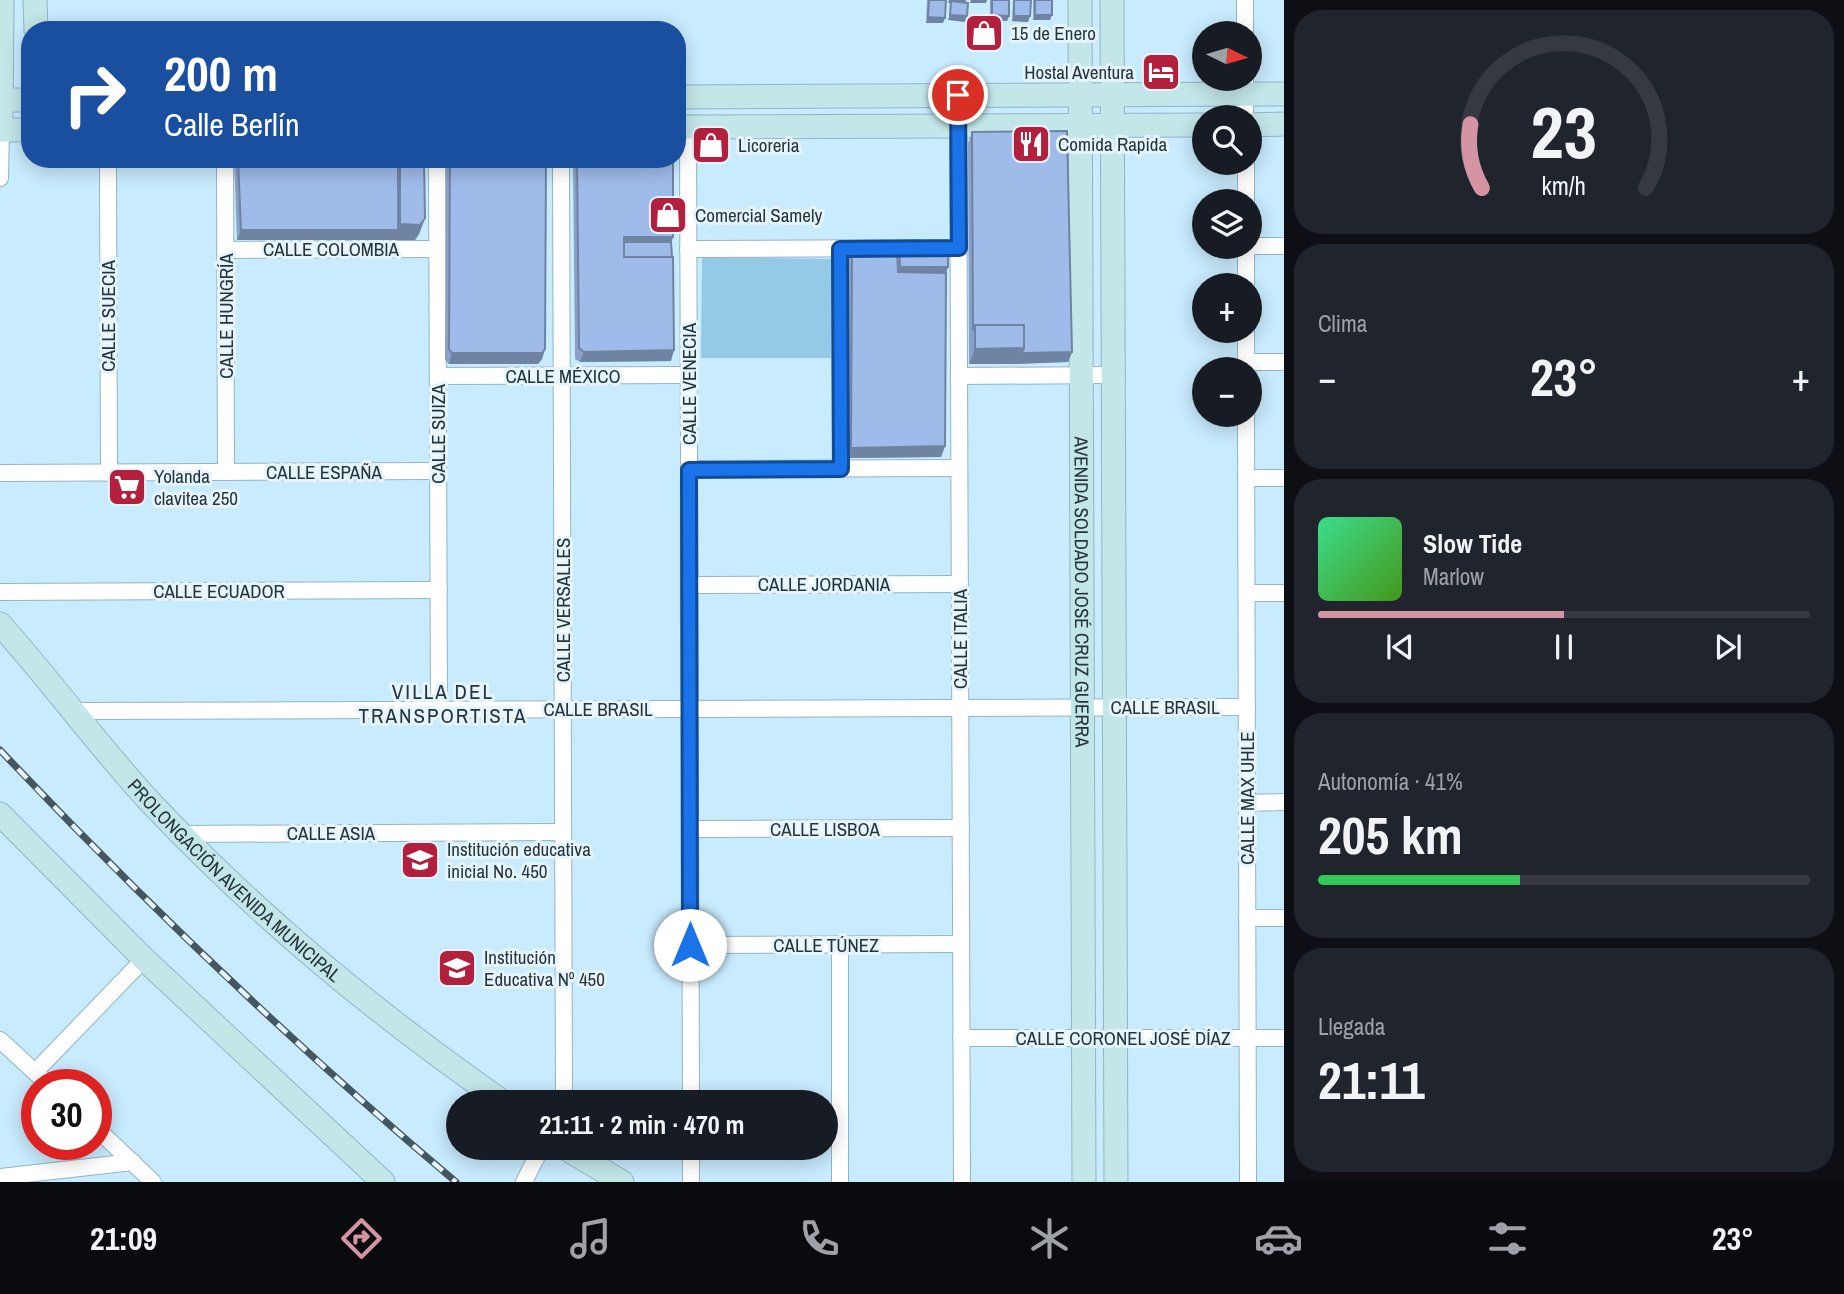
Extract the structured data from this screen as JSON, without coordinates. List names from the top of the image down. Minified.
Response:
{"streets":{"street":["CALLE COLOMBIA","CALLE SUECIA","CALLE HUNGRÍA","CALLE MÉXICO","CALLE VENECIA","CALLE SUIZA","CALLE ESPAÑA","CALLE JORDANIA","CALLE ECUADOR","AVENIDA SOLDADO JOSÉ CRUZ GUERRA","CALLE VERSALLES","CALLE ITALIA","CALLE BRASIL","CALLE MAX UHLE","CALLE LISBOA","CALLE ASIA","PROLONGACIÓN AVENIDA MUNICIPAL","CALLE TÚNEZ","CALLE CORONEL JOSÉ DÍAZ"]},"crossings":[["CALLE COLOMBIA","CALLE HUNGRÍA"],["CALLE COLOMBIA","CALLE SUIZA"],["CALLE SUECIA","CALLE ESPAÑA"],["CALLE HUNGRÍA","CALLE ESPAÑA"],["CALLE MÉXICO","CALLE VENECIA"],["CALLE MÉXICO","CALLE SUIZA"],["CALLE MÉXICO","CALLE VERSALLES"],["CALLE VENECIA","CALLE JORDANIA"],["CALLE VENECIA","CALLE BRASIL"],["CALLE VENECIA","CALLE LISBOA"],["CALLE VENECIA","CALLE TÚNEZ"],["CALLE SUIZA","CALLE ESPAÑA"],["CALLE SUIZA","CALLE ECUADOR"],["CALLE SUIZA","CALLE BRASIL"],["CALLE JORDANIA","CALLE ITALIA"],["AVENIDA SOLDADO JOSÉ CRUZ GUERRA","CALLE BRASIL"],["AVENIDA SOLDADO JOSÉ CRUZ GUERRA","CALLE CORONEL JOSÉ DÍAZ"],["CALLE VERSALLES","CALLE BRASIL"],["CALLE VERSALLES","CALLE ASIA"],["CALLE ITALIA","CALLE BRASIL"],["CALLE ITALIA","CALLE LISBOA"],["CALLE ITALIA","CALLE TÚNEZ"],["CALLE ITALIA","CALLE CORONEL JOSÉ DÍAZ"],["CALLE BRASIL","CALLE MAX UHLE"],["CALLE BRASIL","PROLONGACIÓN AVENIDA MUNICIPAL"],["CALLE MAX UHLE","CALLE CORONEL JOSÉ DÍAZ"],["CALLE ASIA","PROLONGACIÓN AVENIDA MUNICIPAL"]],"districts":["VILLA DEL TRANSPORTISTA"],"places":{"shop":["15 de Enero","Licoreria","Comercial Samely"],"hotel":["Hostal Aventura"],"restaurant":["Comida Rapida"],"supermarket":["Yolanda clavitea 250"],"school or university":["Institución educativa inicial No. 450","Institución Educativa Nº 450"]},"north":"right","page":{"map_buttons":["+","−"],"turn":["200 m","Calle Berlín"],"tile":["Clima",["Autonomía · 41%","205 km"],["Llegada","21:11"]],"heat":["−","23°","+"],"song":["Slow Tide","Marlow"],"limit":"30","trip":"21:11 · 2 min · 470 m","tabs":["21:09","23°"],"gauge":["23","km/h"]}}
